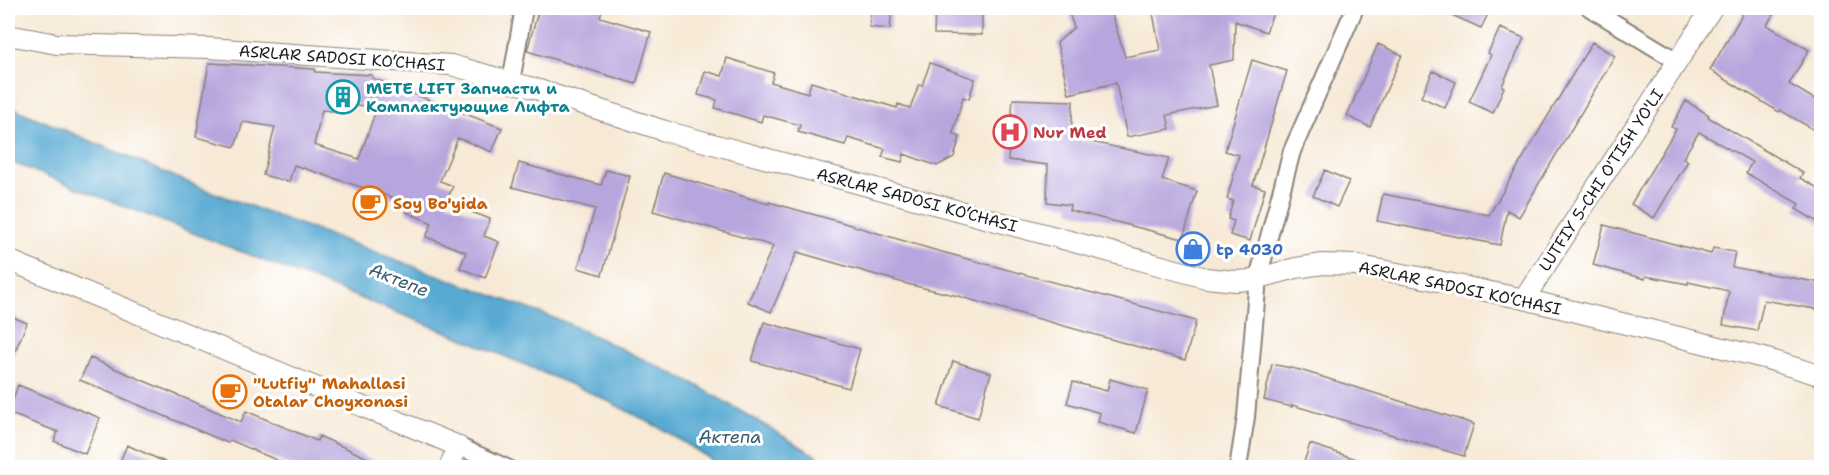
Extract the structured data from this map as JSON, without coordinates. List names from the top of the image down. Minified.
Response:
{"streets":{"street":["ASRLAR SADOSI KO‘CHASI","LUTFIY 5-CHI O'TISH YO'LI"]},"crossings":[["ASRLAR SADOSI KO‘CHASI","LUTFIY 5-CHI O'TISH YO'LI"]],"water":["Актепе","Актепа"],"places":{"building":["METE LIFT Запчасти и Комплектующие Лифта"],"hospital":["Nur Med"],"cafe":["Soy Bo'yida","\"Lutfiy\" Mahallasi Otalar Choyxonasi"],"shop":["tp 4030"]}}
